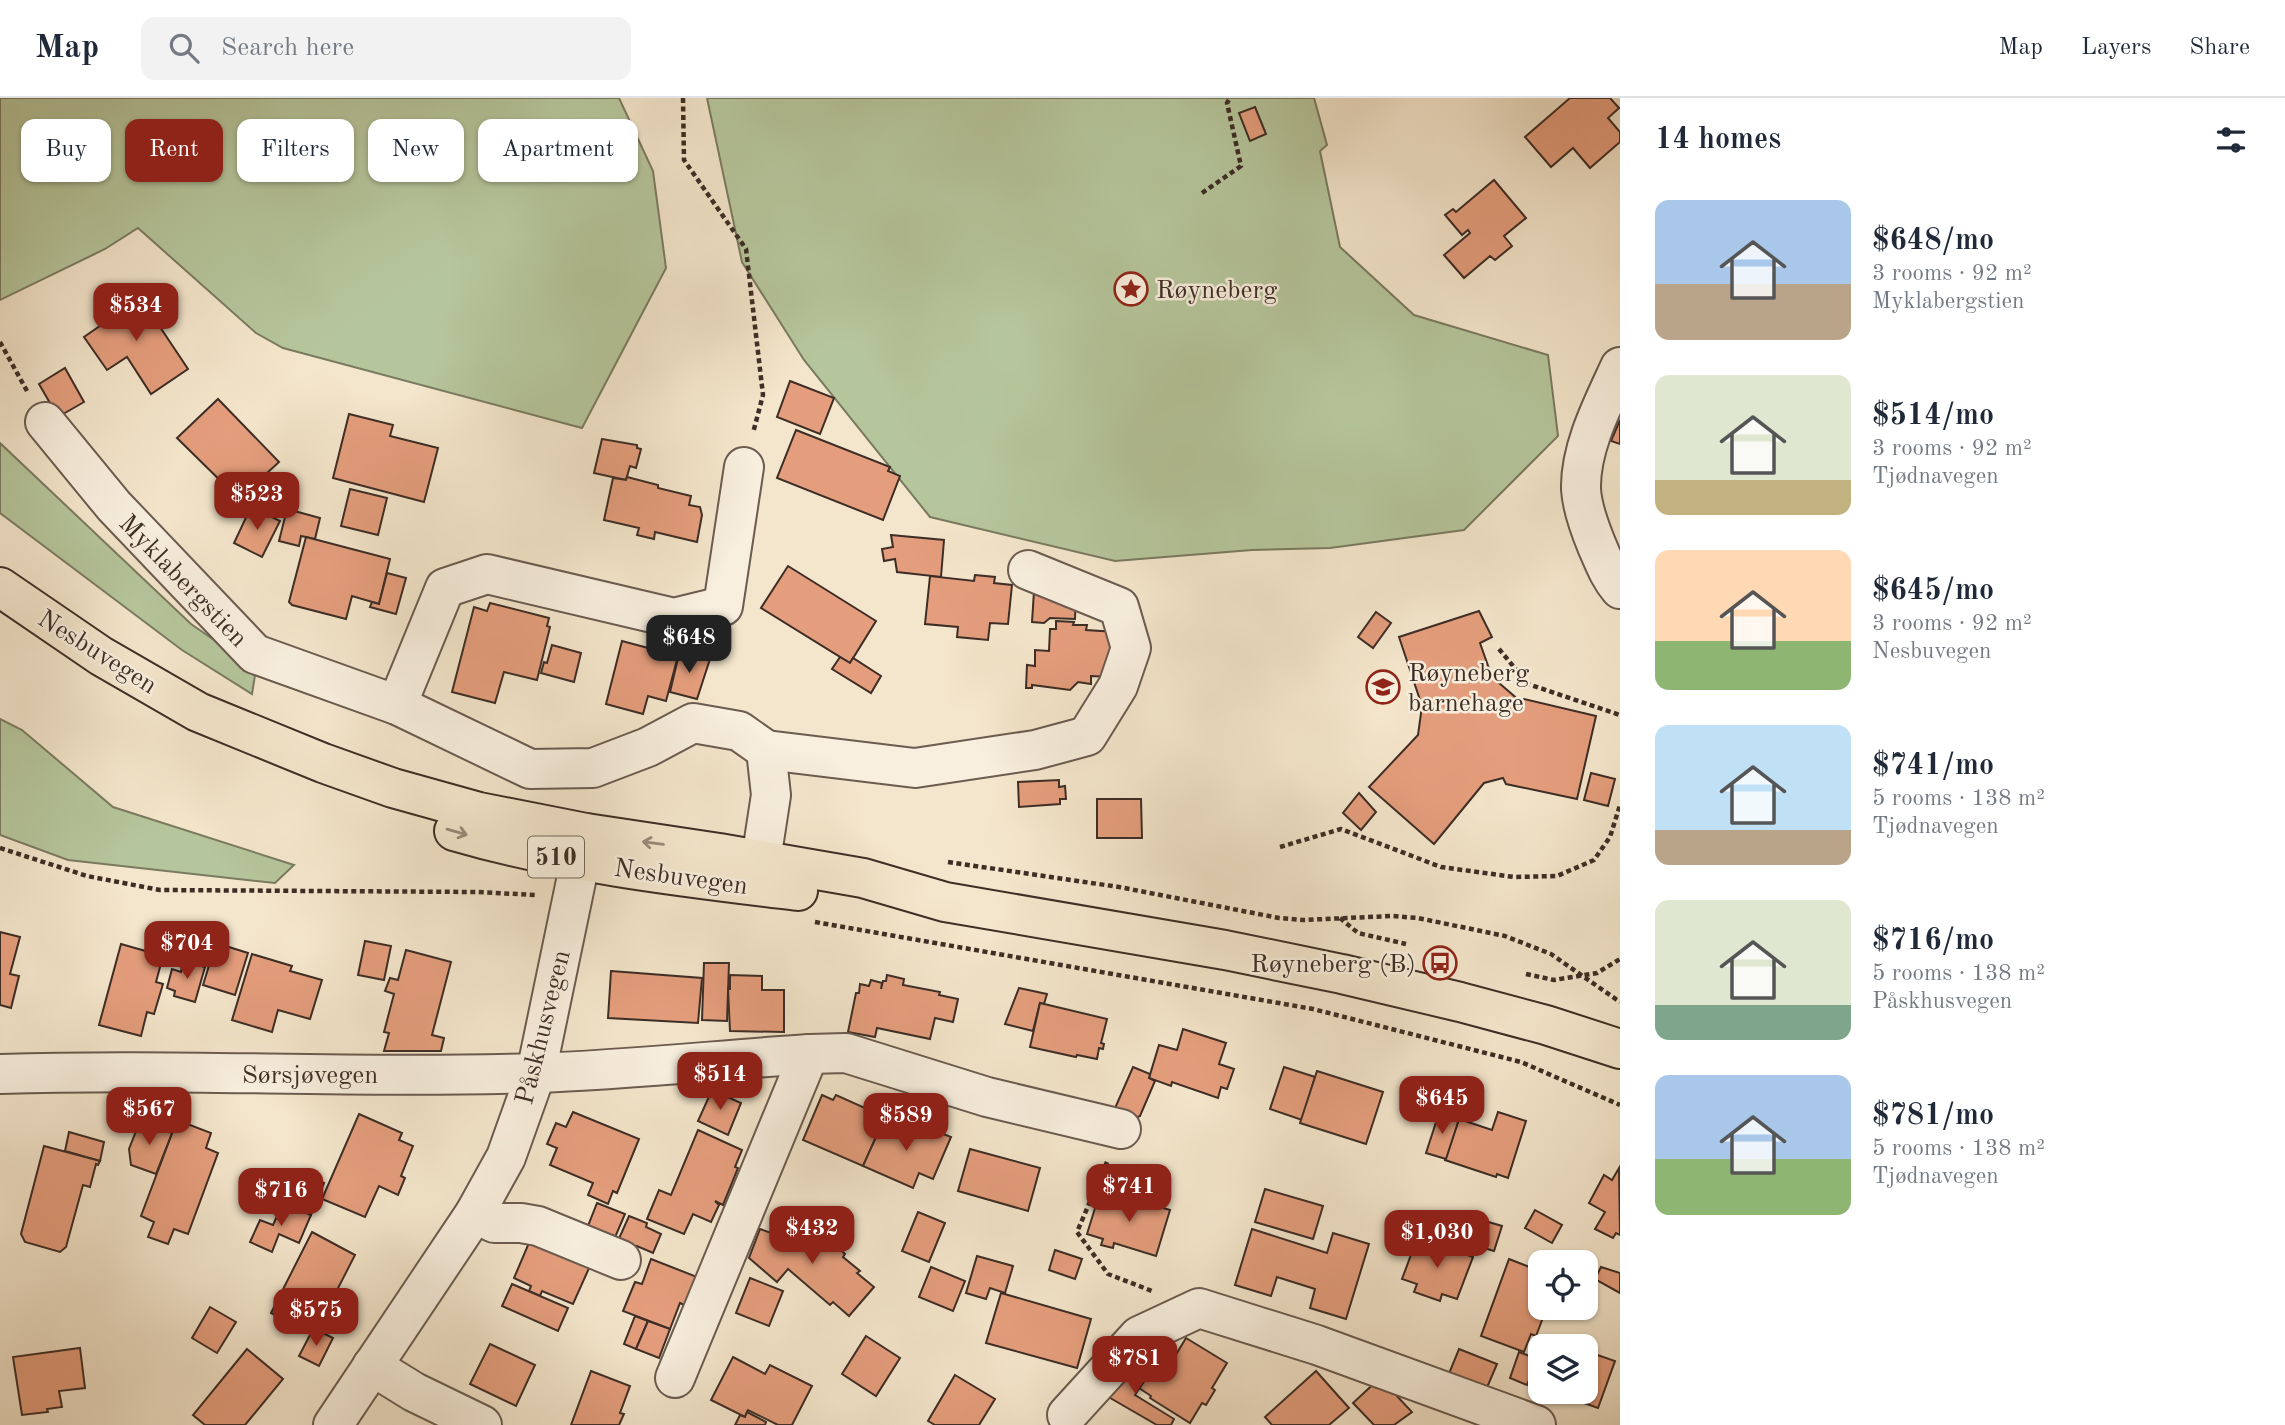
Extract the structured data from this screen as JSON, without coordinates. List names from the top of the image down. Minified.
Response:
{"streets":{"main road":["Nesbuvegen","510"],"street":["Myklabergstien","Påskhusvegen","Sørsjøvegen"]},"crossings":[["Nesbuvegen","Påskhusvegen"],["Påskhusvegen","Sørsjøvegen"]],"places":{"place":["Røyneberg"],"school or university":["Røyneberg barnehage"],"bus stop":["Røyneberg (B)"]},"page":{"header":"Map","search":"Search here","nav":["Map","Layers","Share"],"heading":"14 homes","chip":["Buy","Rent","Filters","New","Apartment"],"list":[{"name":"$648/mo","note":"3 rooms · 92 m² · Myklabergstien"},{"name":"$514/mo","note":"3 rooms · 92 m² · Tjødnavegen"},{"name":"$645/mo","note":"3 rooms · 92 m² · Nesbuvegen"},{"name":"$741/mo","note":"5 rooms · 138 m² · Tjødnavegen"},{"name":"$716/mo","note":"5 rooms · 138 m² · Påskhusvegen"},{"name":"$781/mo","note":"5 rooms · 138 m² · Tjødnavegen"}],"price":["$534","$523","$648","$704","$514","$645","$567","$589","$741","$716","$432","$1,030","$575","$781"]}}
